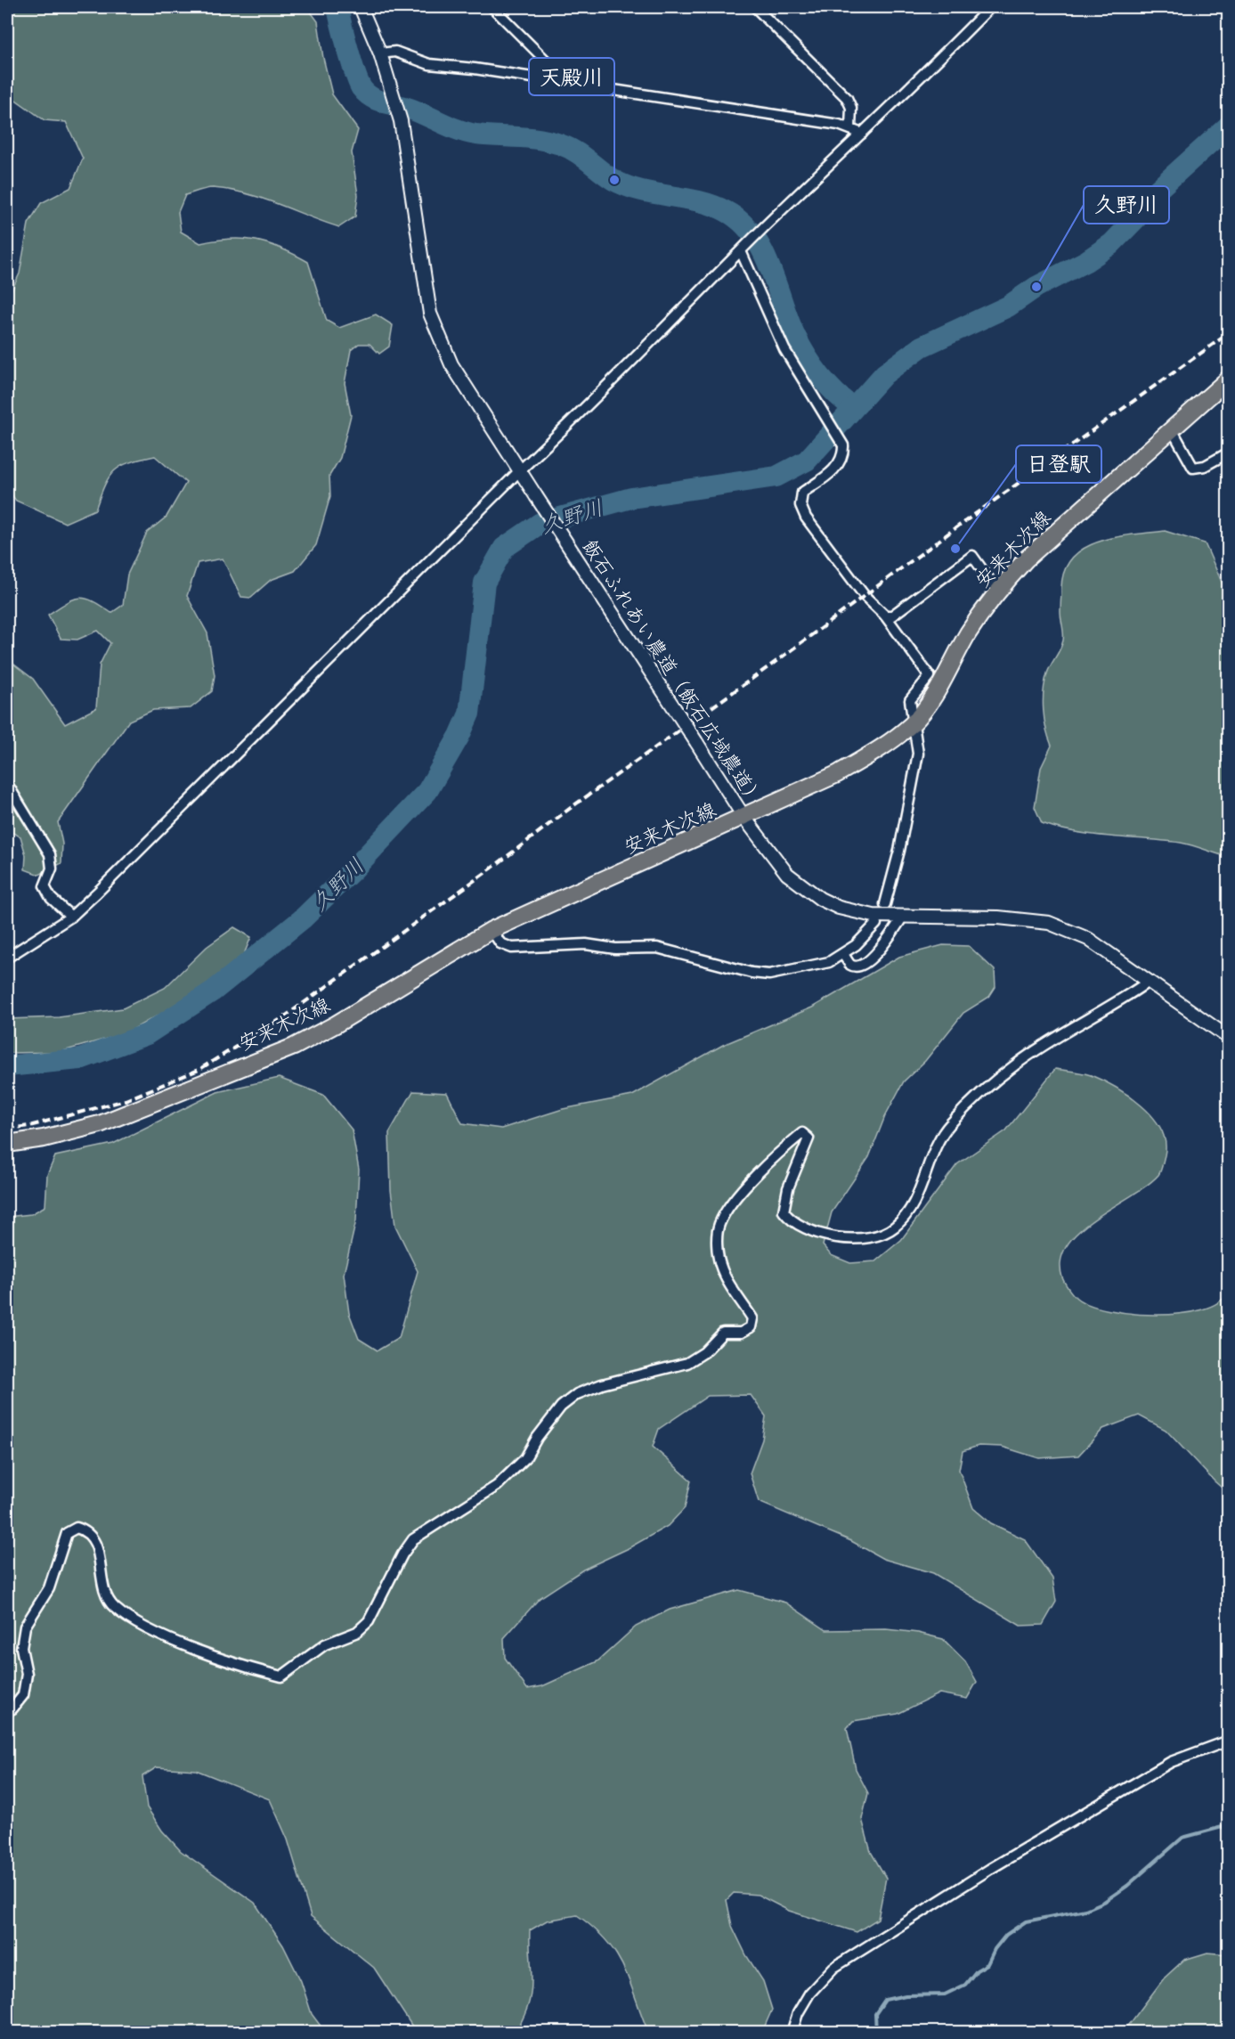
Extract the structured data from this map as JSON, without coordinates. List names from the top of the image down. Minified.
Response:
{"streets":{"main road":["安来木次線"],"street":["飯石ふれあい農道（飯石広域農道）"]},"crossings":[["安来木次線","飯石ふれあい農道（飯石広域農道）"]],"water":["久野川"],"places":["天殿川","久野川","日登駅"]}
